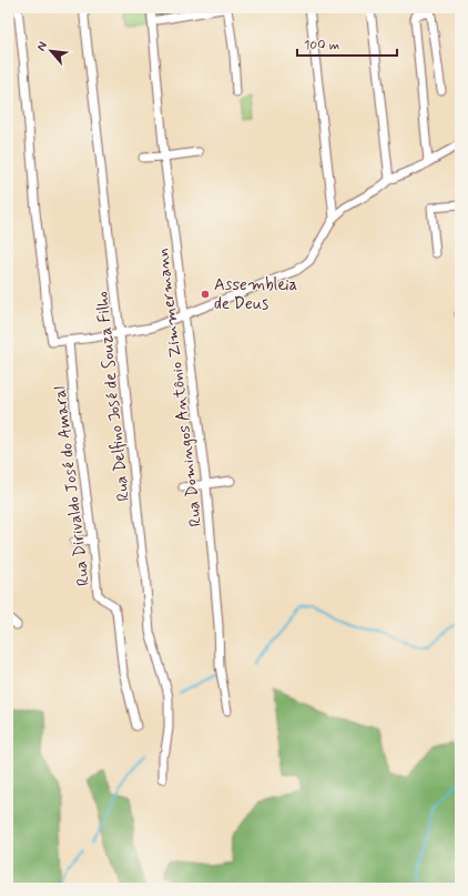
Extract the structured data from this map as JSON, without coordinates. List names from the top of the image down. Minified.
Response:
{"streets":{"street":["Rua Domingos Antônio Zimmermann","Rua Delfino José de Souza Filho","Rua Dirivaldo José do Amaral"]},"places":["Assembleia de Deus"],"scale_bar":"100 m","north":"top left"}
